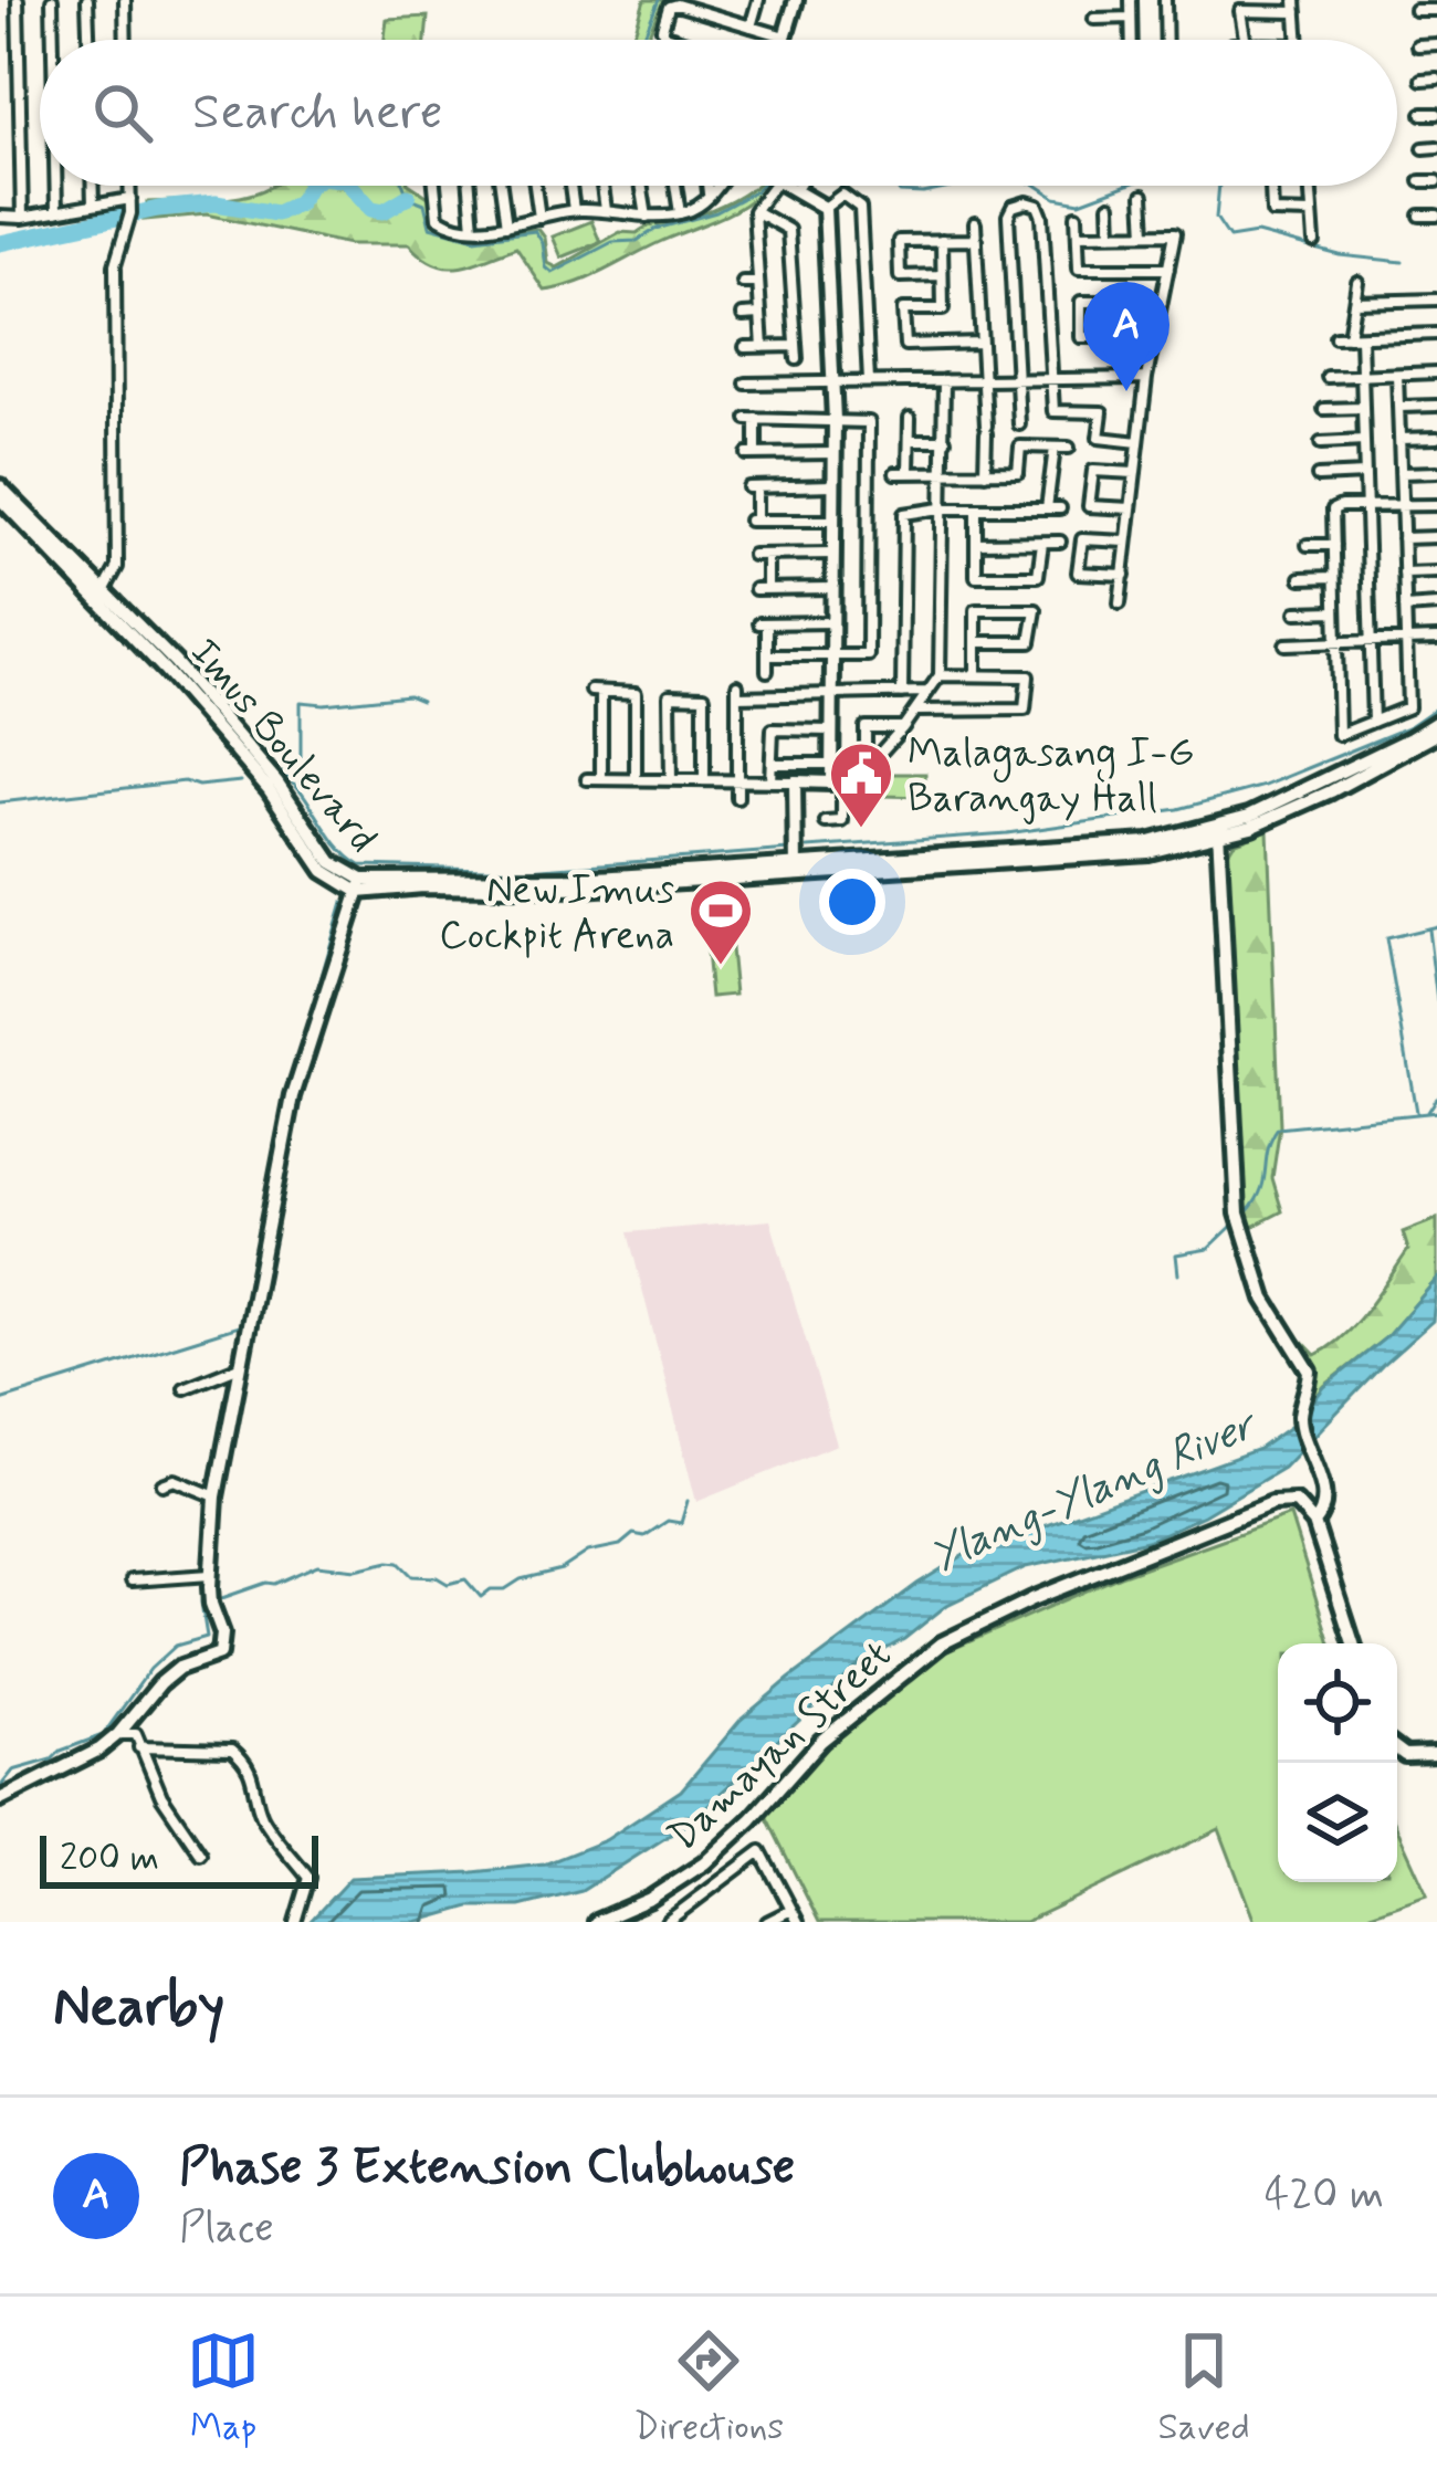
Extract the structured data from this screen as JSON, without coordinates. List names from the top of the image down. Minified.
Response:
{"streets":{"street":["Imus Boulevard","Damayan Street"]},"water":["Ylang-Ylang River"],"places":{"public building":["Malagasang I-G Barangay Hall"],"sports":["New Imus Cockpit Arena"]},"scale_bar":"200 m","page":{"search":"Search here","pins":"A","scale":"200 m","heading":"Nearby","list":[{"mark":"A","name":"Phase 3 Extension Clubhouse","note":"Place","value":"420 m"}],"nav":["Map","Directions","Saved"]}}
